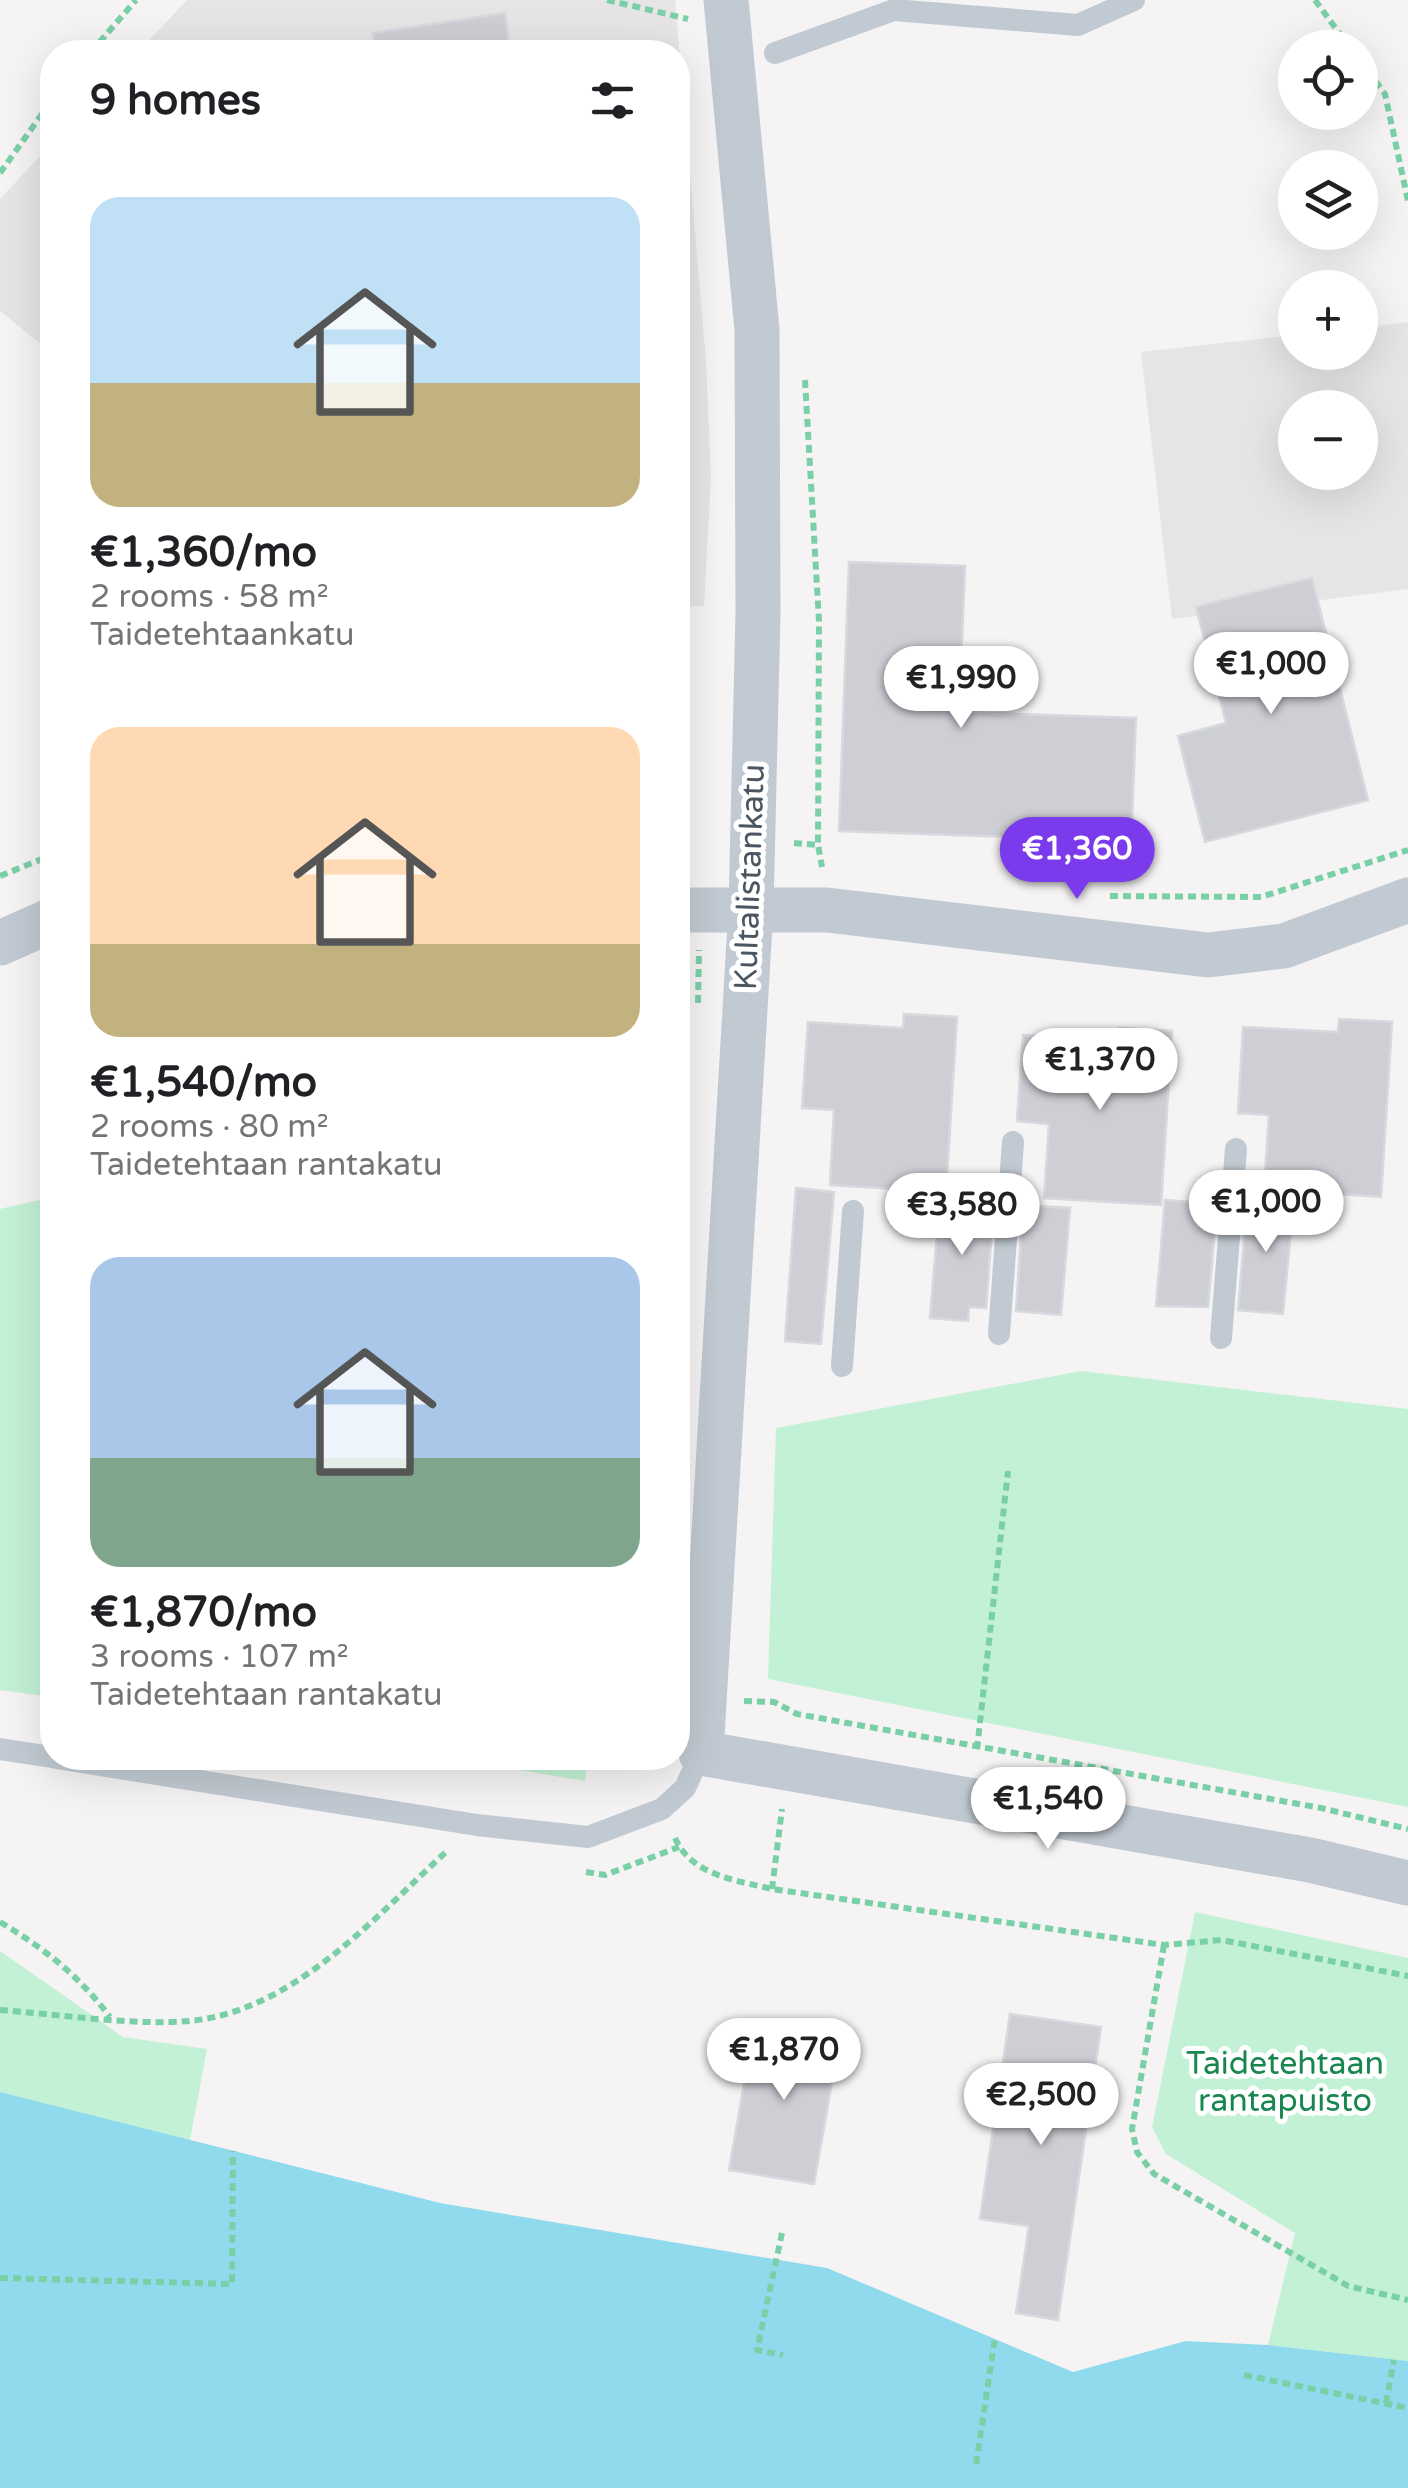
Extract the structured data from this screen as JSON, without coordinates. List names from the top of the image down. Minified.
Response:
{"streets":{"street":["Kultalistankatu"]},"parks":["Taidetehtaan rantapuisto"],"page":{"map_buttons":["+","−"],"heading":"9 homes","list":[{"name":"€1,360/mo","note":"2 rooms · 58 m² · Taidetehtaankatu"},{"name":"€1,540/mo","note":"2 rooms · 80 m² · Taidetehtaan rantakatu"},{"name":"€1,870/mo","note":"3 rooms · 107 m² · Taidetehtaan rantakatu"}],"price":["€1,000","€1,990","€1,360","€1,370","€1,000","€3,580","€1,540","€1,870","€2,500"]}}
